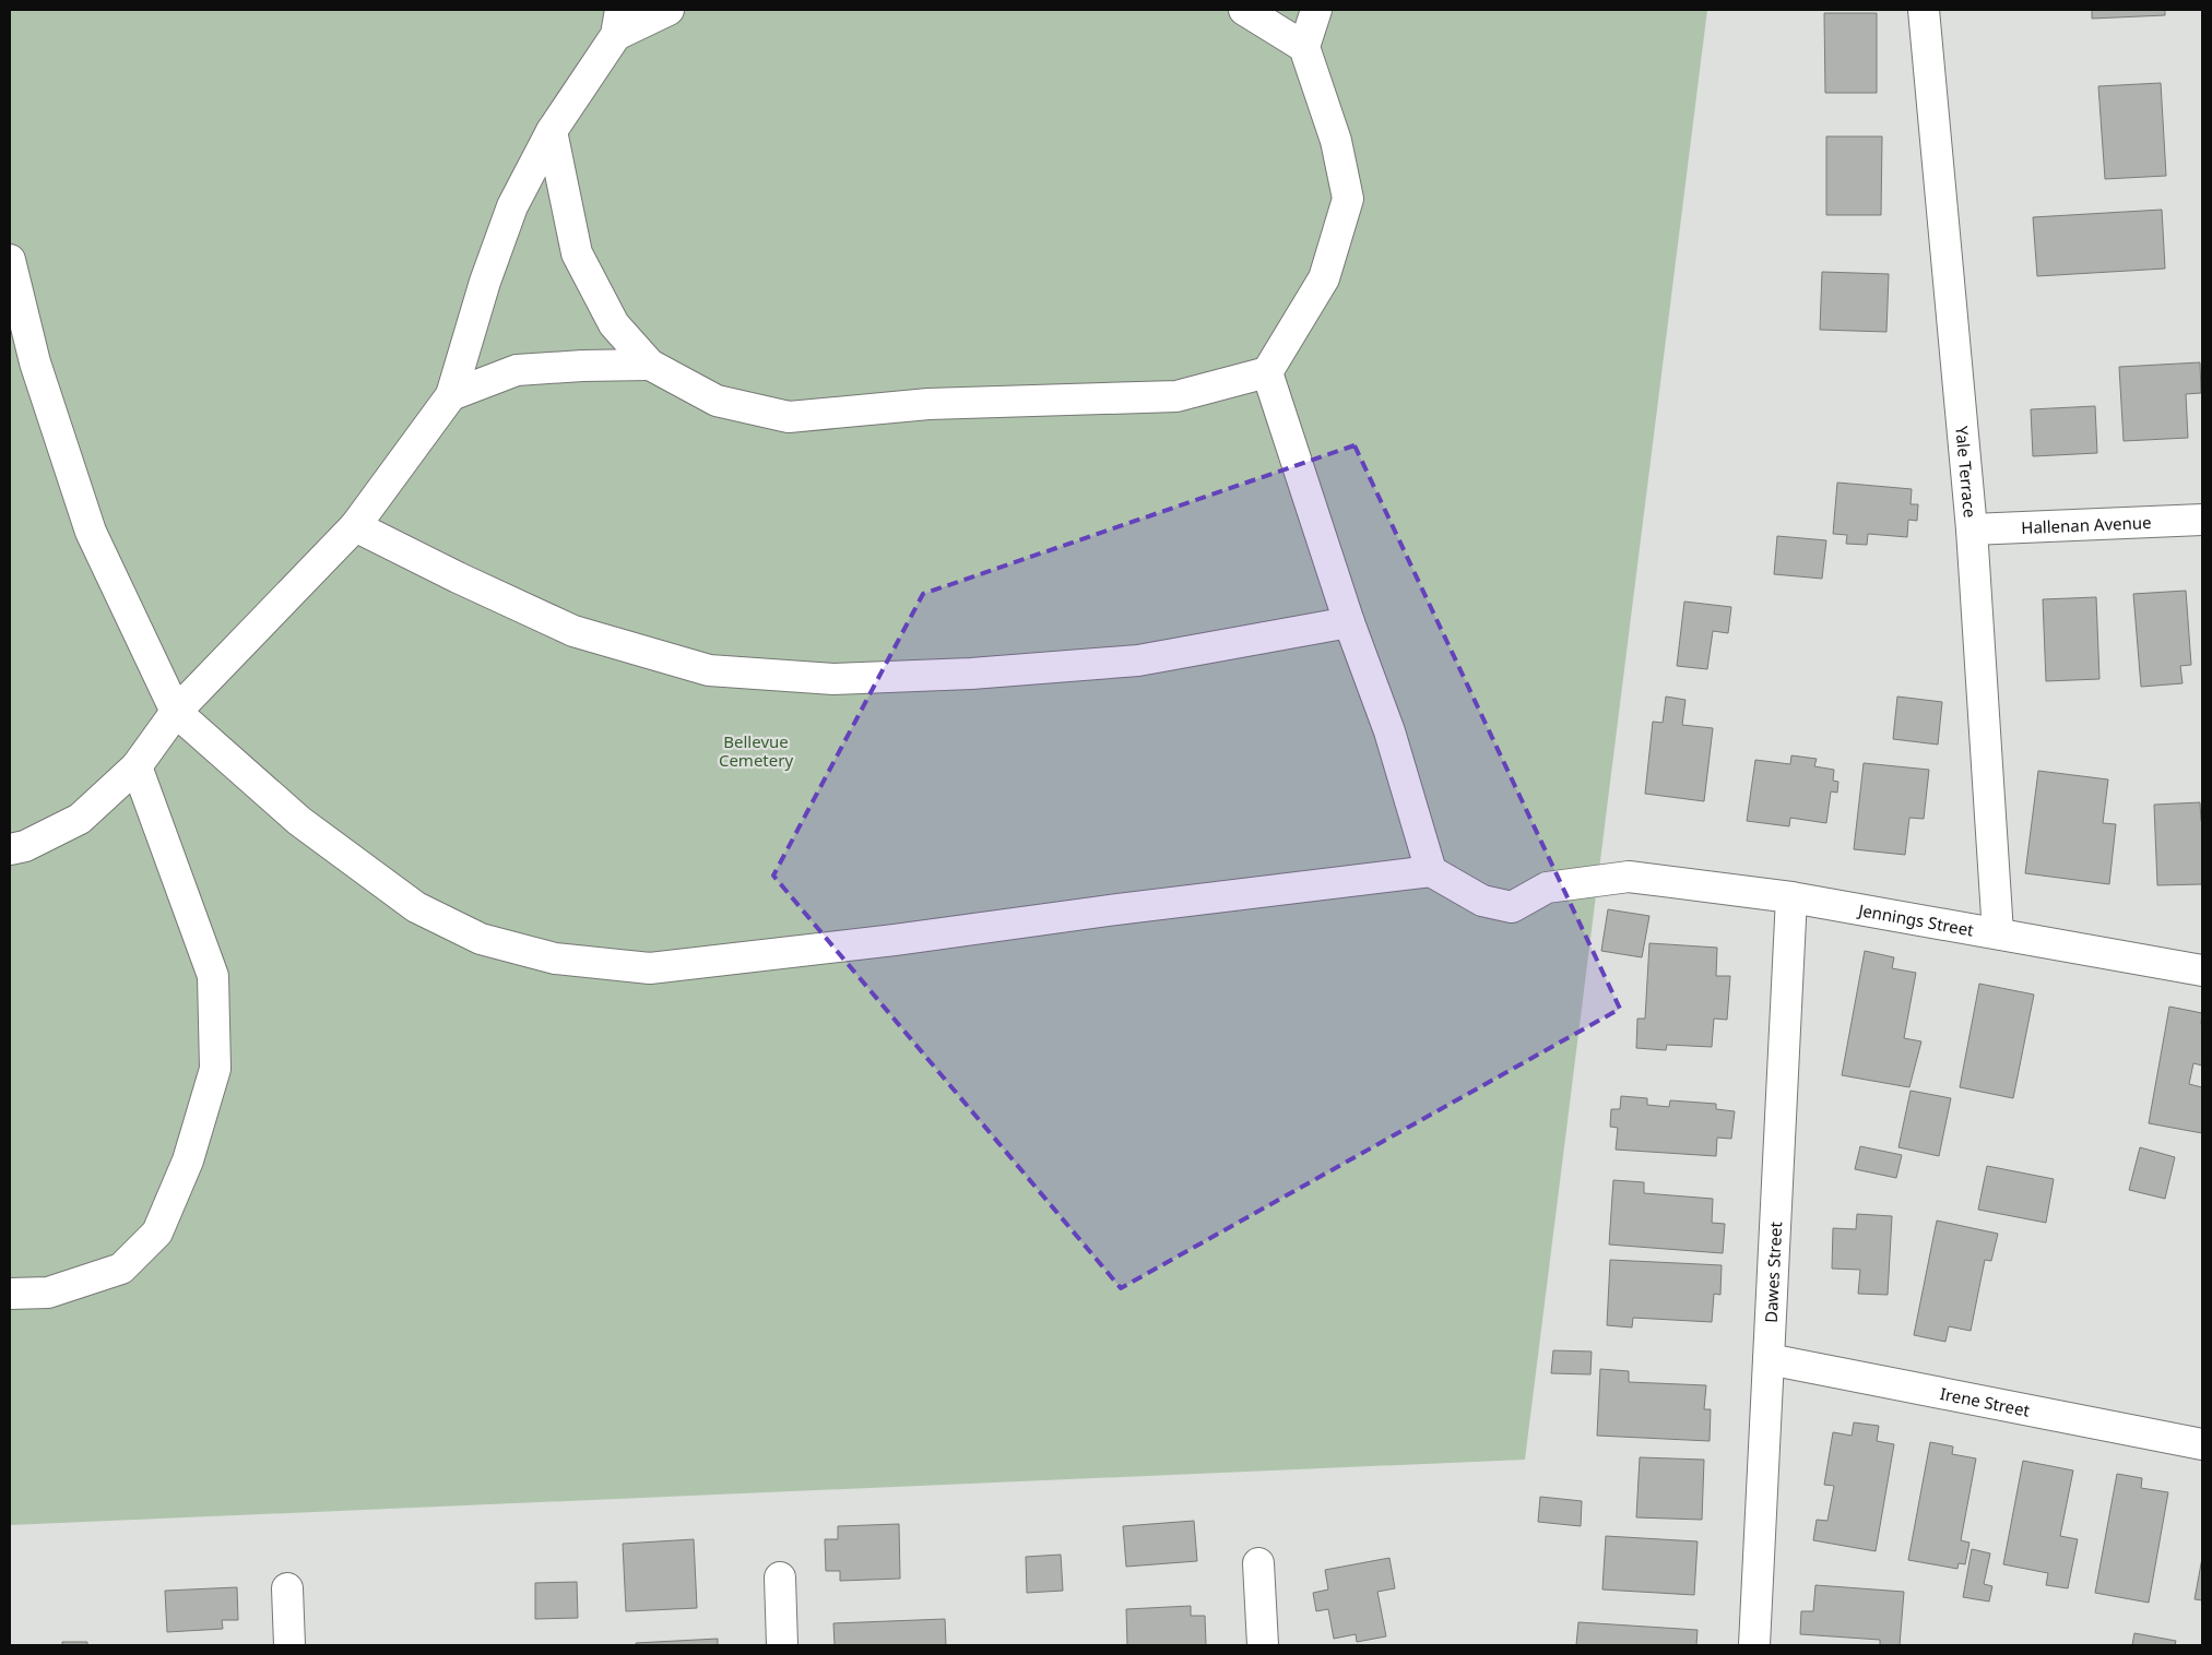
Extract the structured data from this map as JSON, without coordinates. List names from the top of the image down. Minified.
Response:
{"streets":{"street":["Yale Terrace","Hallenan Avenue","Jennings Street","Dawes Street","Irene Street"]},"crossings":[["Yale Terrace","Hallenan Avenue"],["Yale Terrace","Jennings Street"],["Jennings Street","Dawes Street"],["Dawes Street","Irene Street"]],"parks":["Bellevue Cemetery"]}
